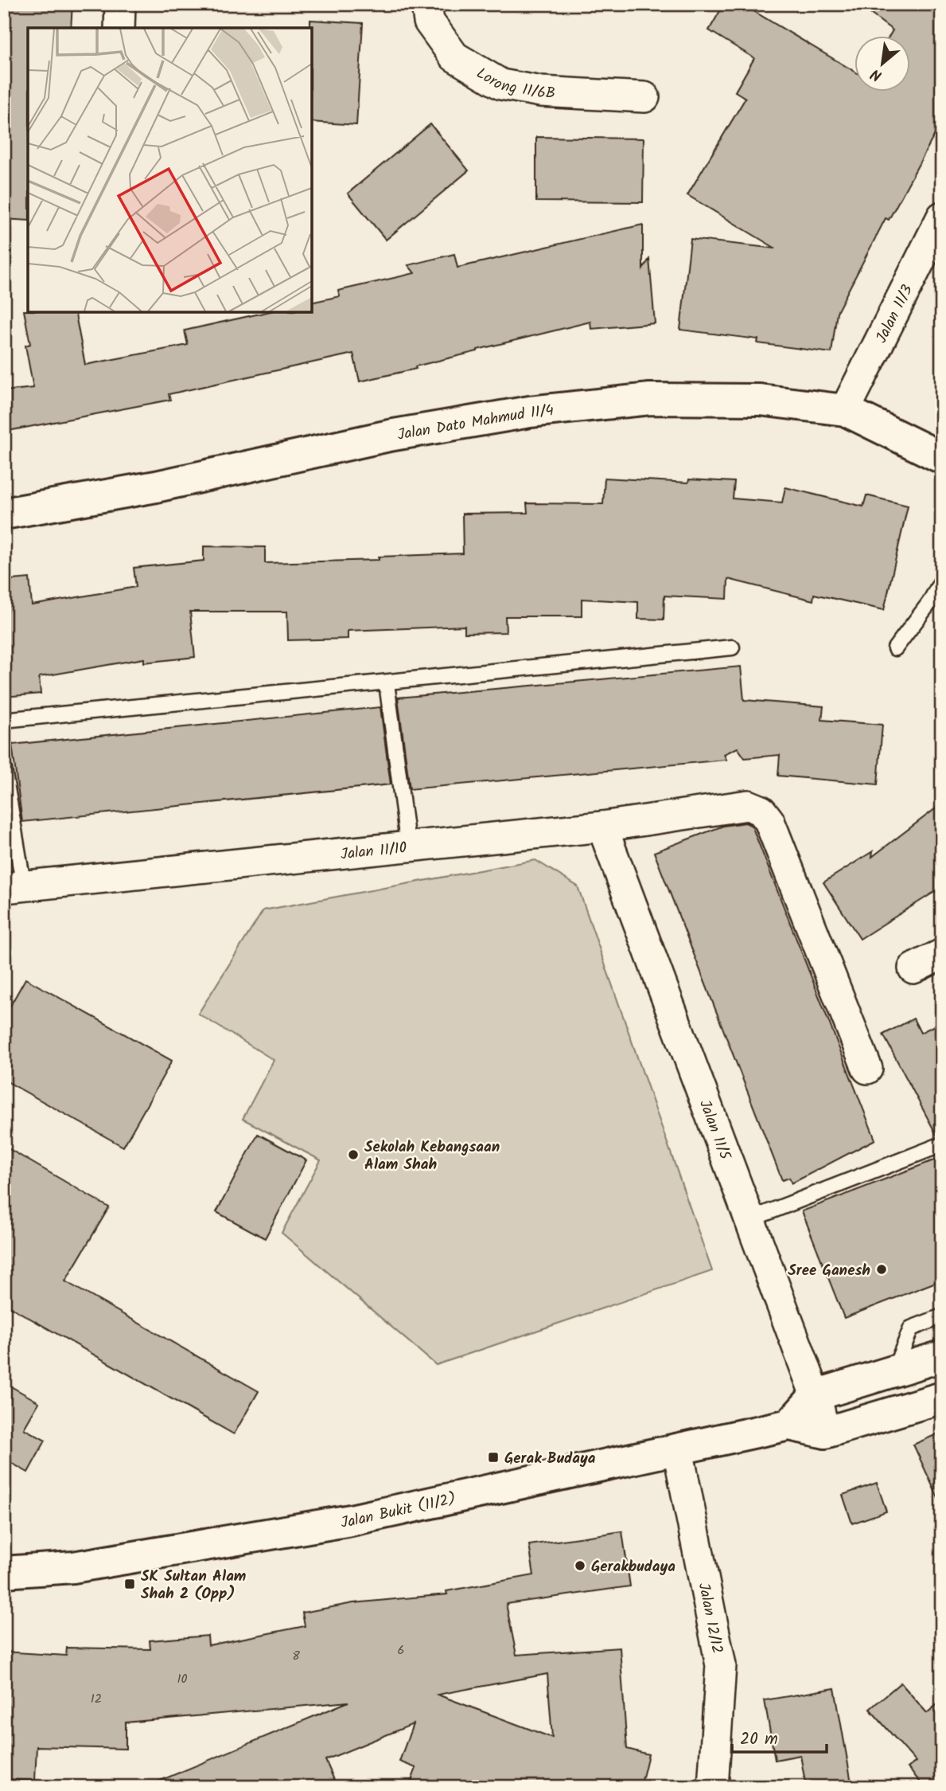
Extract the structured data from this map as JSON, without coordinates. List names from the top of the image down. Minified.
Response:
{"streets":{"street":["Lorong 11/6B","Jalan 11/3","Jalan Dato Mahmud 11/4","Jalan 11/10","Jalan 11/5","Jalan Bukit (11/2)","Jalan 12/12"]},"crossings":[["Jalan 11/3","Jalan Dato Mahmud 11/4"],["Jalan 11/10","Jalan 11/5"],["Jalan 11/5","Jalan Bukit (11/2)"],["Jalan Bukit (11/2)","Jalan 12/12"]],"places":{"other":["Sekolah Kebangsaan Alam Shah","Sree Ganesh","Gerakbudaya"],"transit":["Gerak Budaya","SK Sultan Alam Shah 2 (Opp)"]},"house_numbers":["6","8","10","12"],"scale_bar":"20 m","north":"bottom left"}
